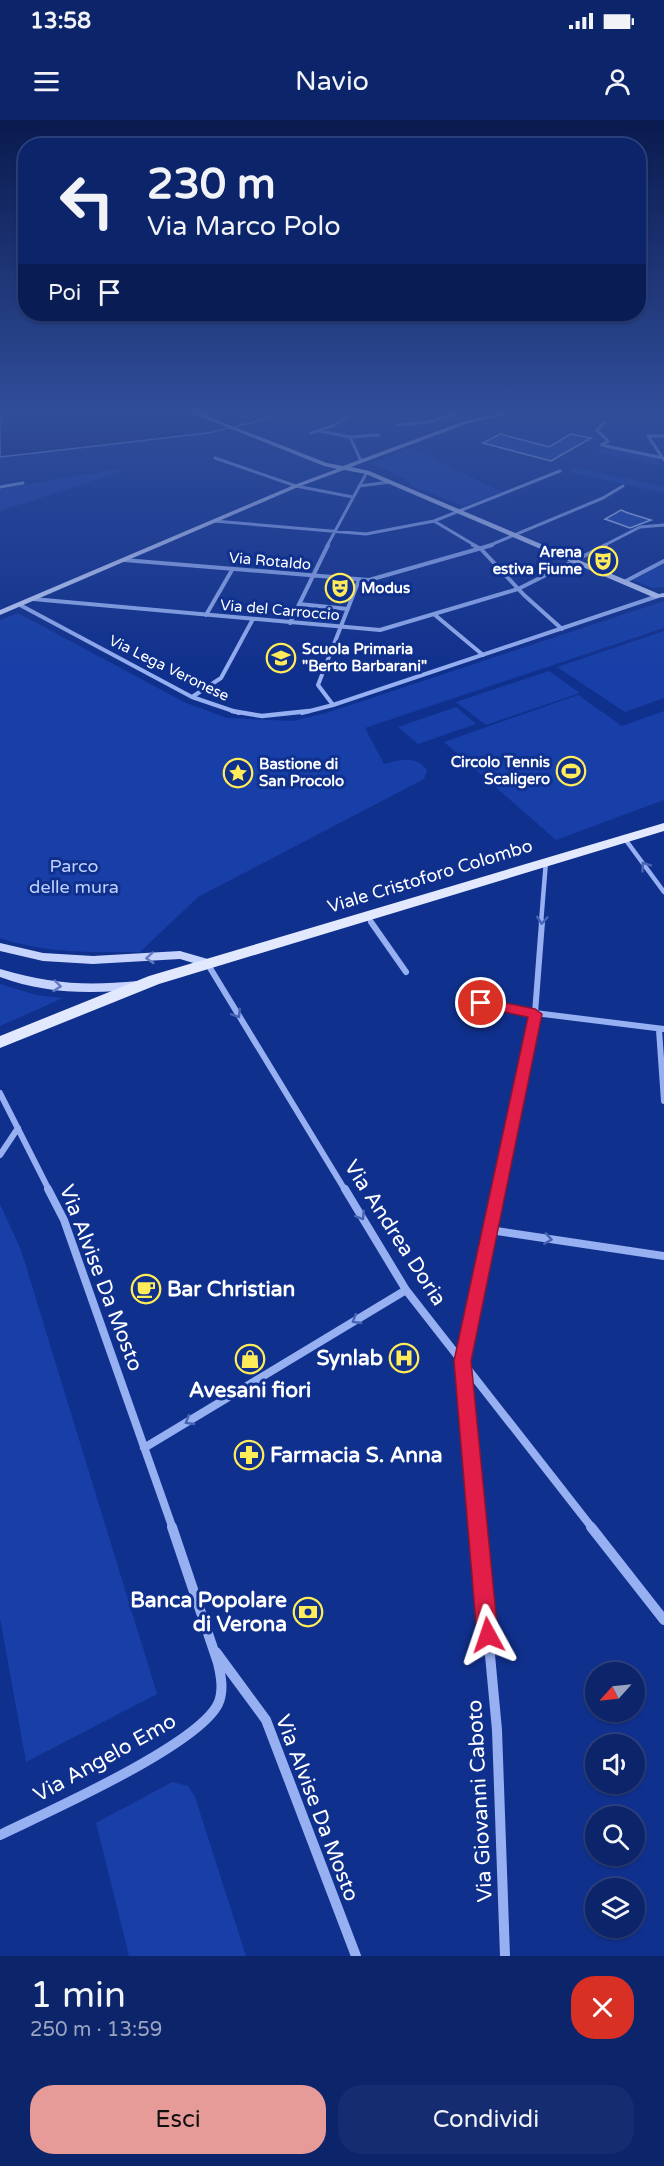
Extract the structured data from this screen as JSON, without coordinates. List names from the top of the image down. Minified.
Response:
{"streets":{"main road":["Viale Cristoforo Colombo"],"street":["Via Rotaldo","Via del Carroccio","Via Lega Veronese","Via Andrea Doria","Via Alvise Da Mosto","Via Angelo Emo","Via Giovanni Caboto"]},"crossings":[["Viale Cristoforo Colombo","Via Andrea Doria"],["Viale Cristoforo Colombo","Via Giovanni Caboto"],["Via Andrea Doria","Via Giovanni Caboto"],["Via Alvise Da Mosto","Via Angelo Emo"]],"one_way":["Via Andrea Doria"],"parks":["Parco delle mura"],"places":{"theatre":["Arena estiva Fiume","Modus"],"school or university":["Scuola Primaria \"Berto Barbarani\""],"sports":["Circolo Tennis Scaligero"],"place":["Bastione di San Procolo"],"cafe":["Bar Christian"],"hospital":["Synlab"],"shop":["Avesani fiori"],"pharmacy":["Farmacia S. Anna"],"bank":["Banca Popolare di Verona"]},"north":"bottom left","page":{"status":"13:58","header":"Navio","turn":["230 m","Via Marco Polo"],"then":"Poi","heading":["1 min","250 m · 13:59"],"buttons":["Esci","Condividi"]}}
